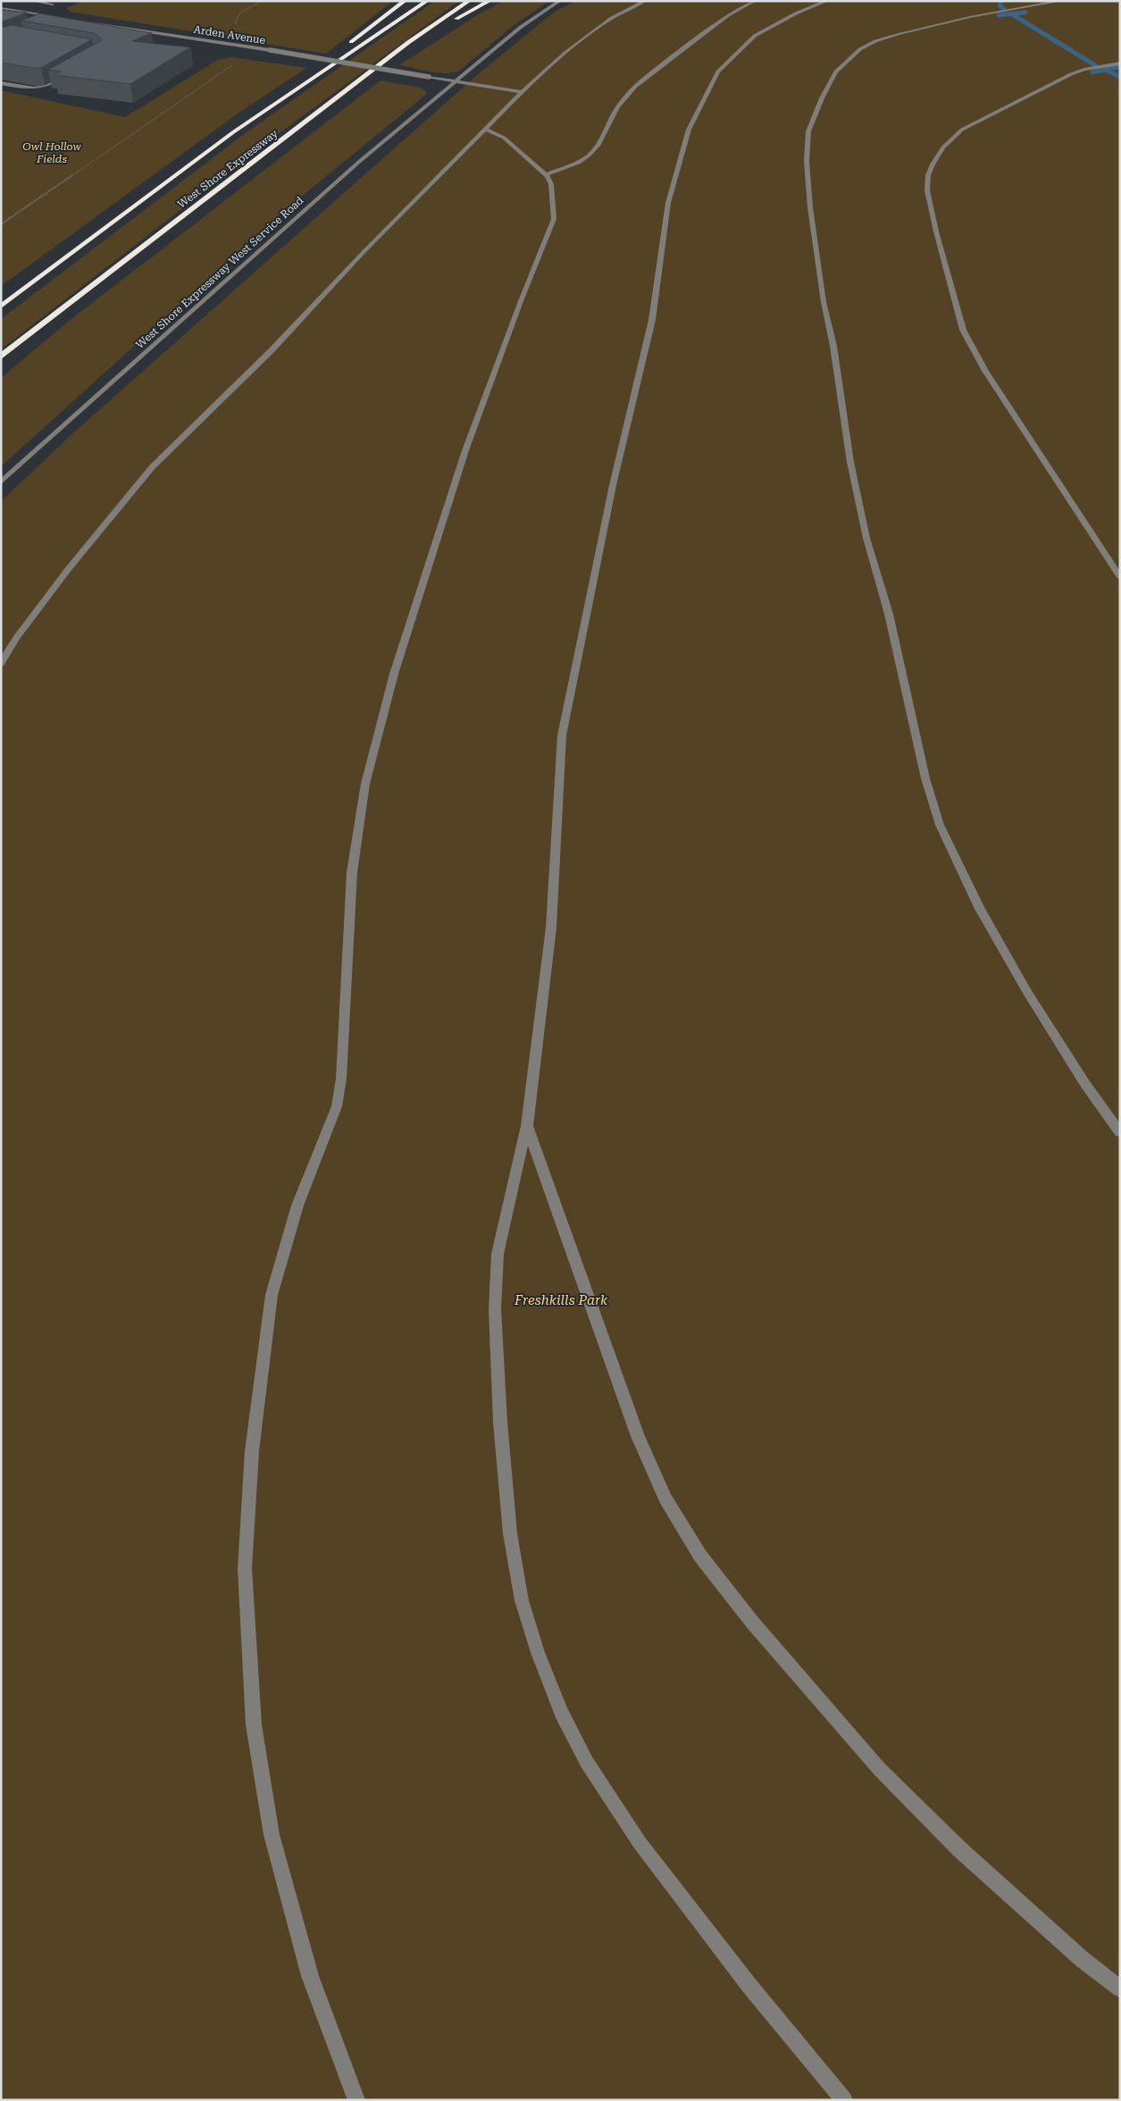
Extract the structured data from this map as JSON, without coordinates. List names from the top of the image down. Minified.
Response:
{"streets":{"highway":["West Shore Expressway"],"street":["Arden Avenue","West Shore Expressway West Service Road"]},"crossings":[["Arden Avenue","West Shore Expressway West Service Road"]],"parks":["Owl Hollow Fields","Freshkills Park"]}
